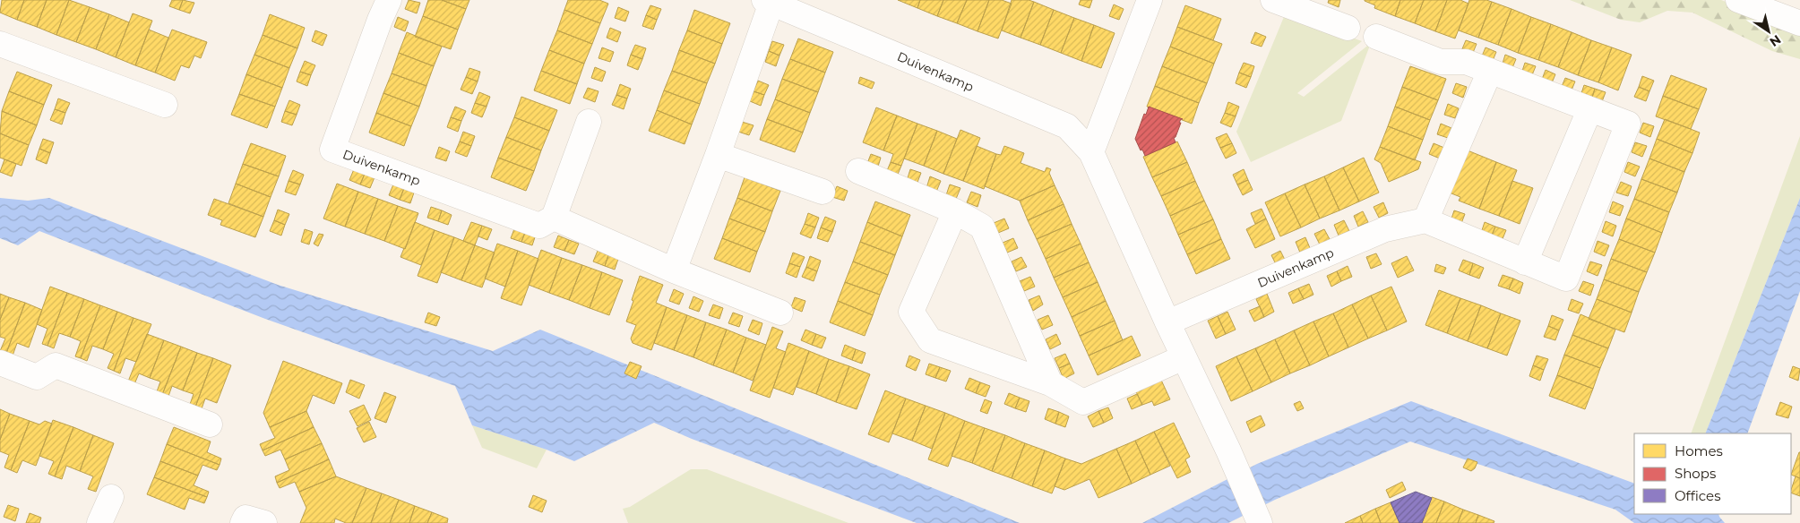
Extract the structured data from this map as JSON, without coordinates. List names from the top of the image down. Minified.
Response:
{"streets":{"street":["Duivenkamp"]},"legend":["Homes","Shops","Offices"],"north":"bottom right"}
